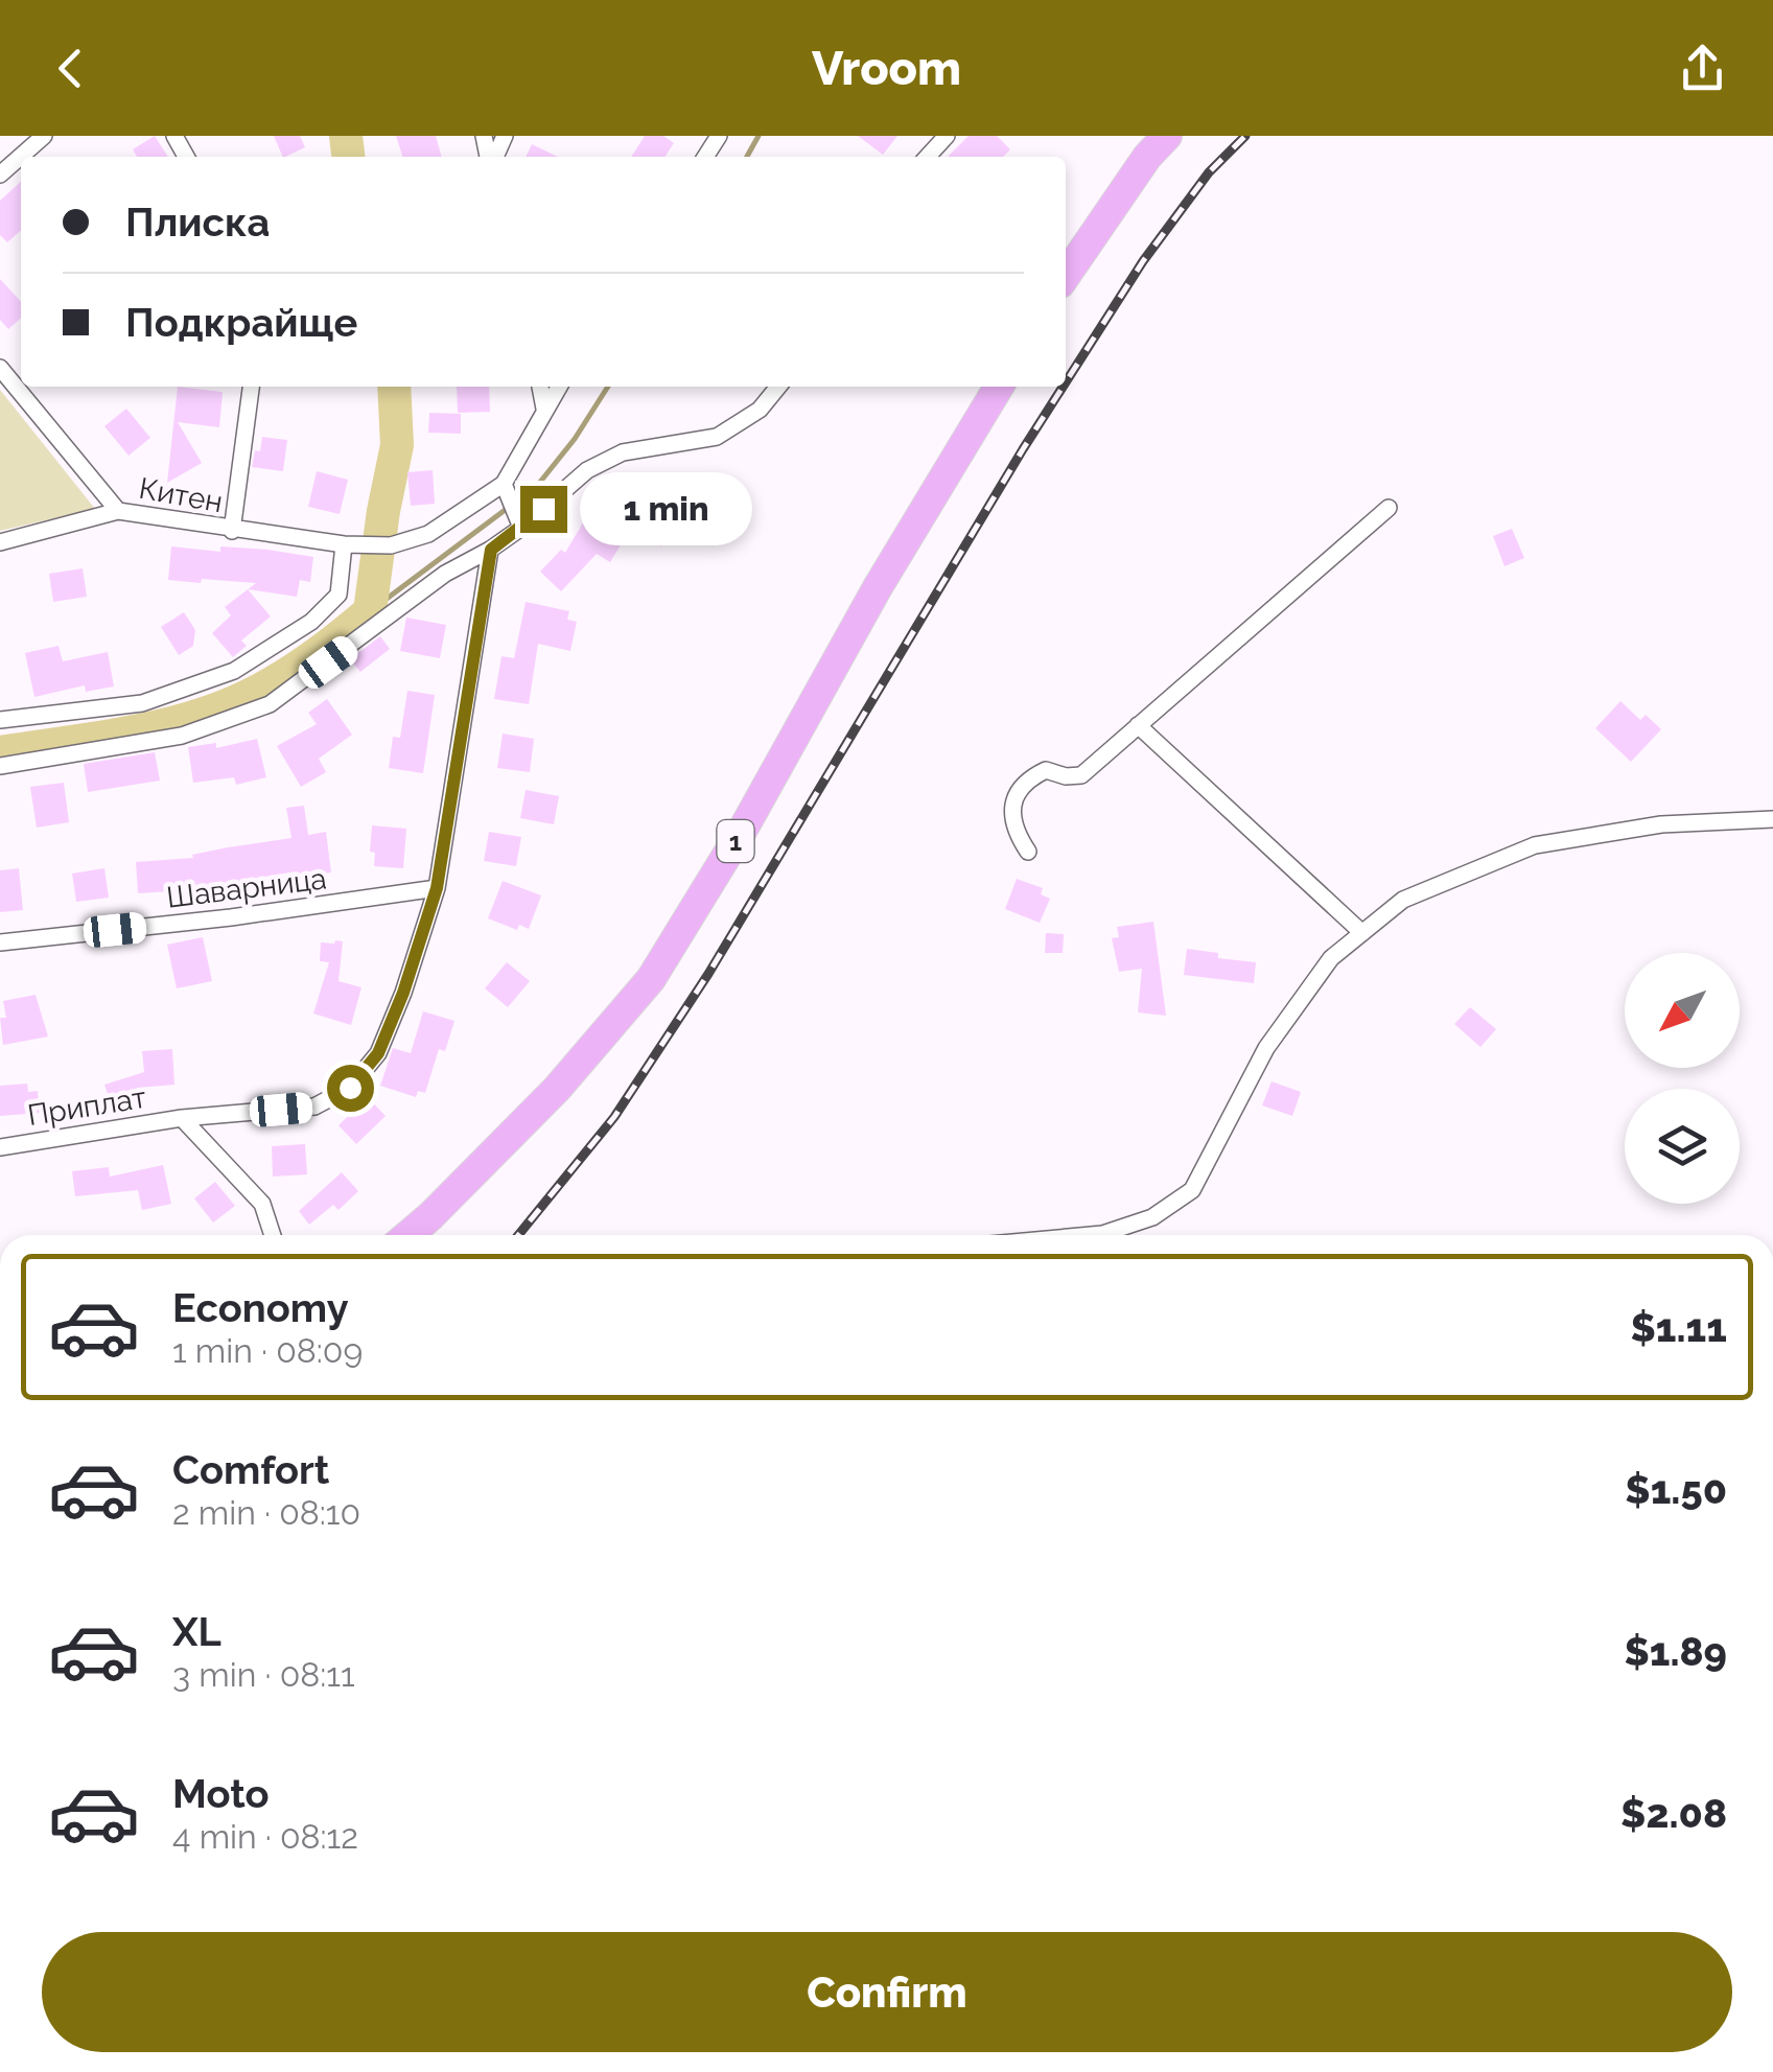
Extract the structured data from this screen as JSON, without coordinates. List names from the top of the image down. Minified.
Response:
{"streets":{"highway":["1"],"street":["Китен","Шаварница","Приплат"]},"crossings":[["Шаварница","Приплат"]],"north":"bottom left","page":{"header":"Vroom","banner":["Плиска","Подкрайще"],"bubble":"1 min","list":[{"name":"Economy","note":"1 min · 08:09","value":"$1.11"},{"name":"Comfort","note":"2 min · 08:10","value":"$1.50"},{"name":"XL","note":"3 min · 08:11","value":"$1.89"},{"name":"Moto","note":"4 min · 08:12","value":"$2.08"}],"buttons":"Confirm"}}
